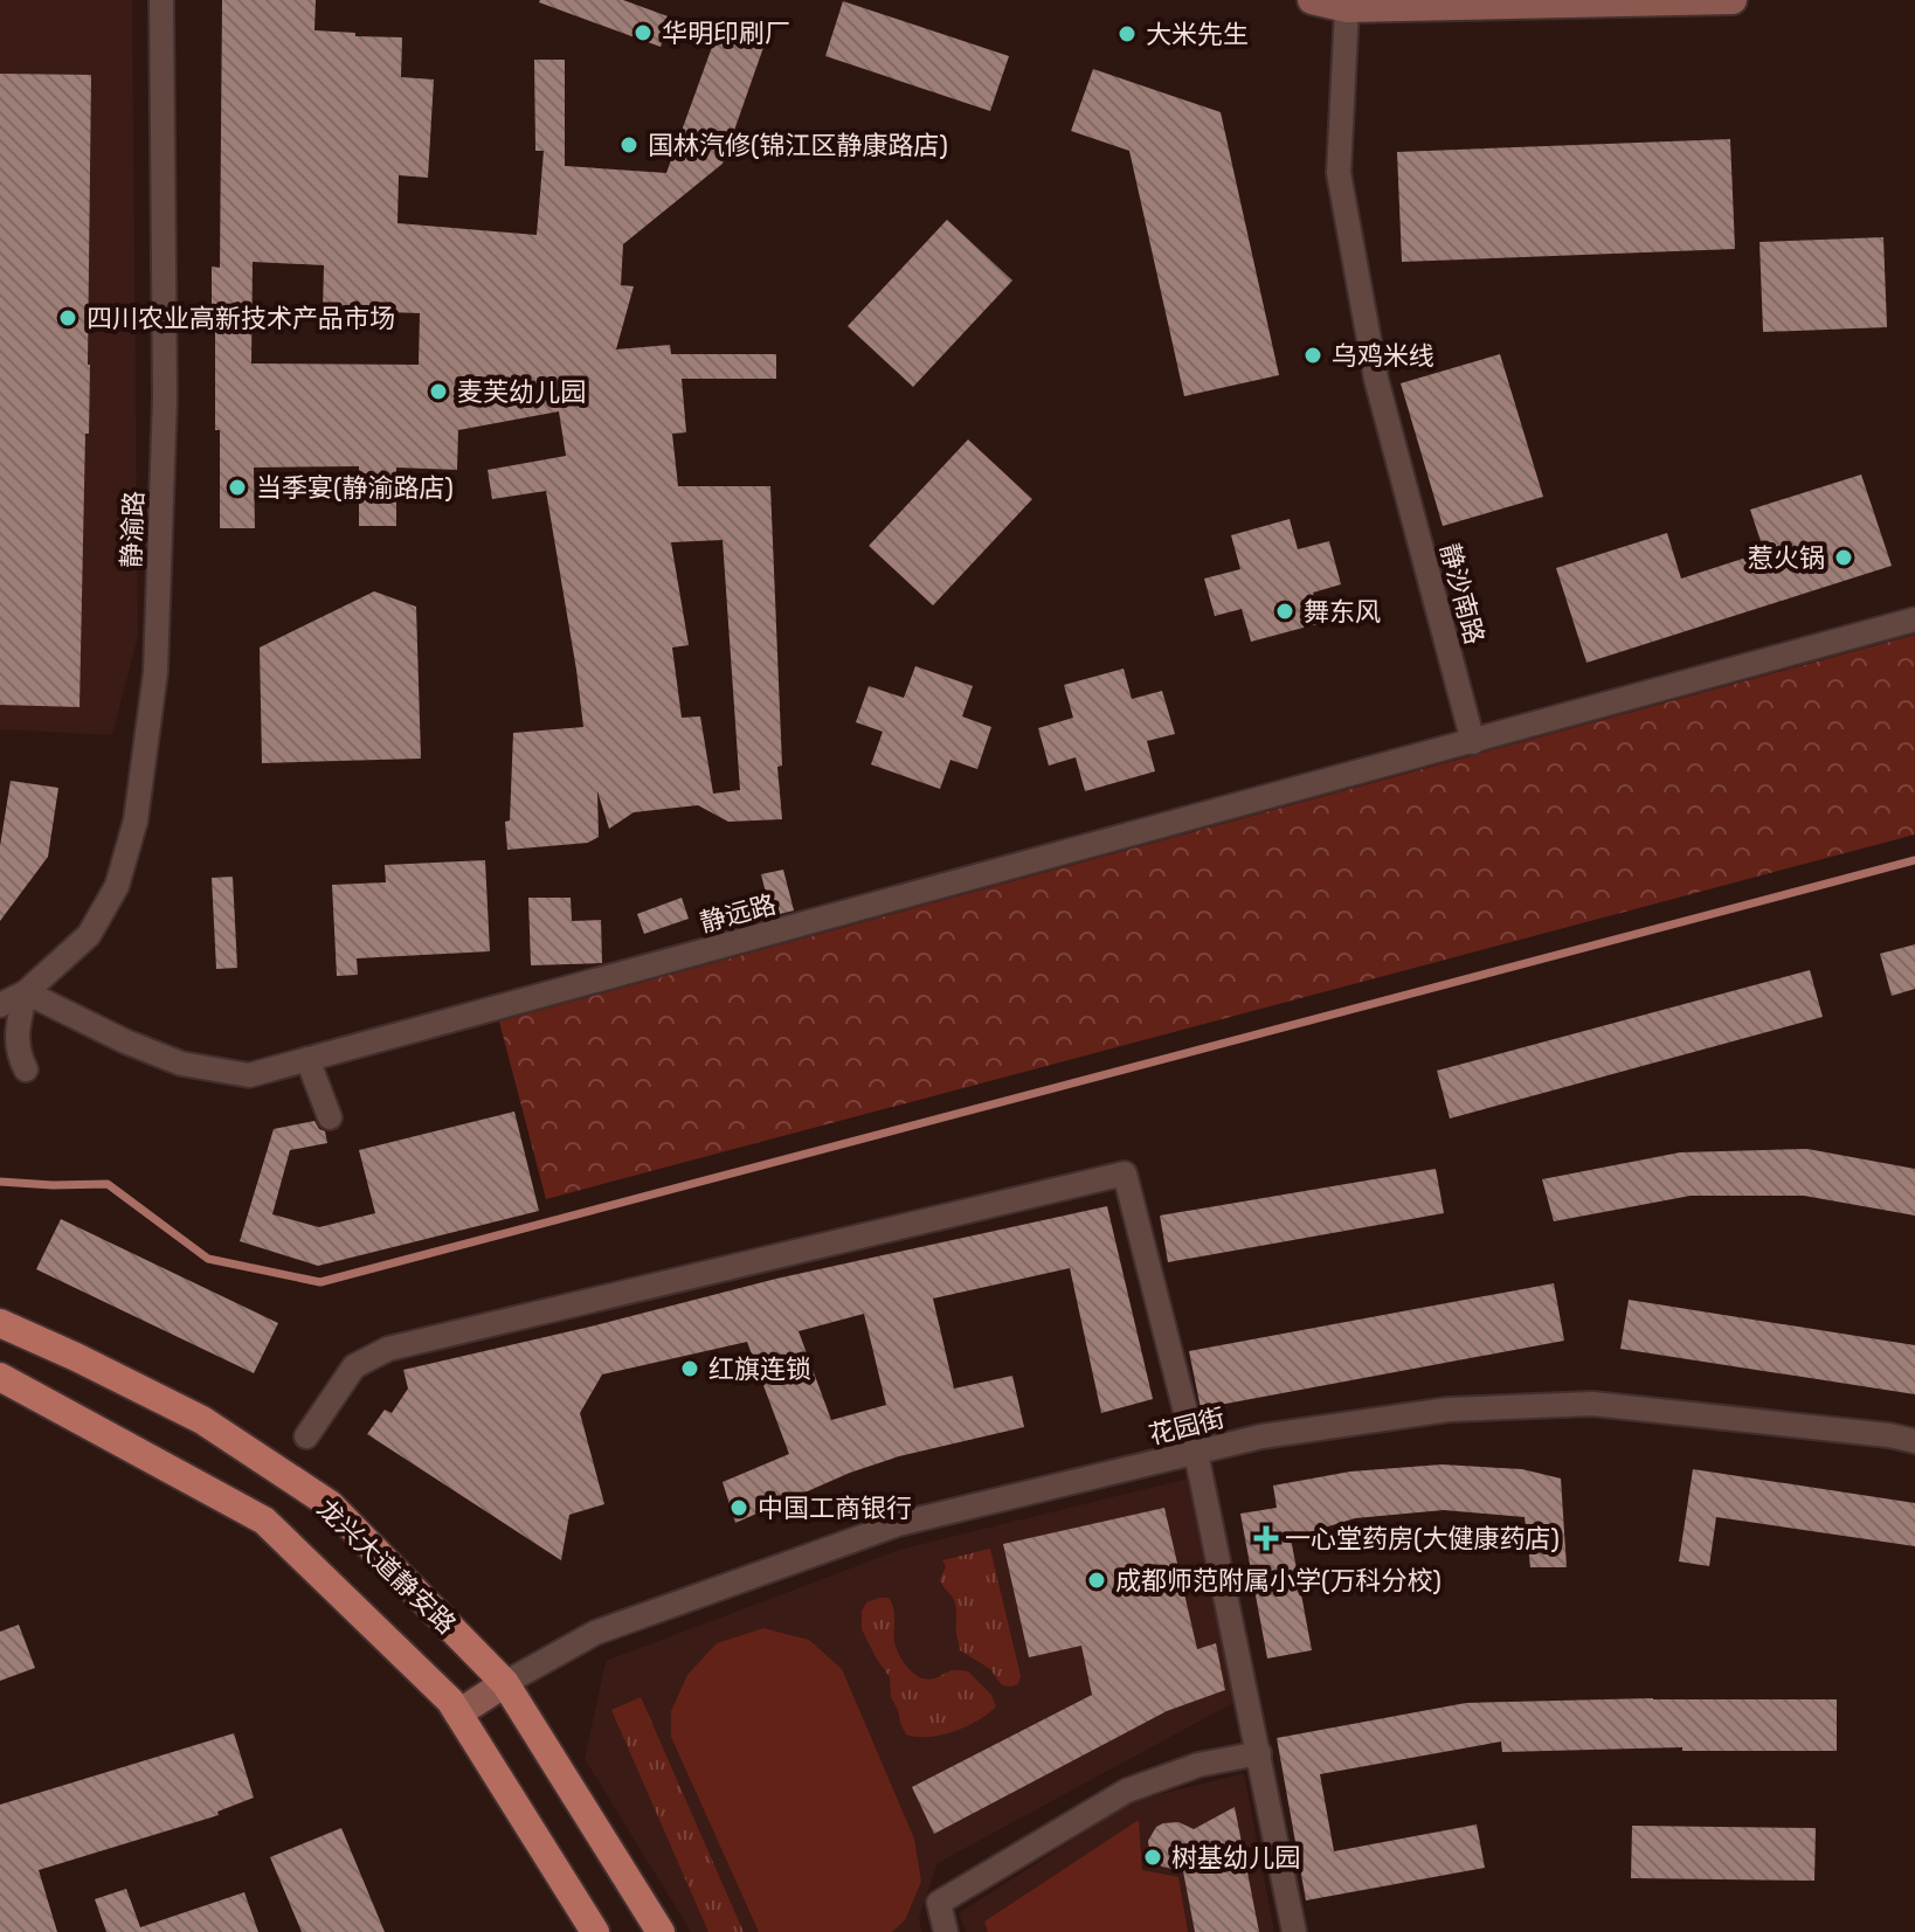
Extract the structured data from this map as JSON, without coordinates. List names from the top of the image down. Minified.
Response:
{"streets":{"main road":["龙兴大道静安路"],"street":["静渝路","静沙南路","静远路","花园街"]},"crossings":[["静渝路","静远路"],["静沙南路","静远路"],["花园街","龙兴大道静安路"]],"places":{"other":["华明印刷厂","大米先生","国林汽修(锦江区静康路店)","四川农业高新技术产品市场","乌鸡米线","麦芙幼儿园","当季宴(静渝路店)","惹火锅","舞东风","红旗连锁","中国工商银行","成都师范附属小学(万科分校)","树基幼儿园"],"health":["一心堂药房(大健康药店)"]}}
